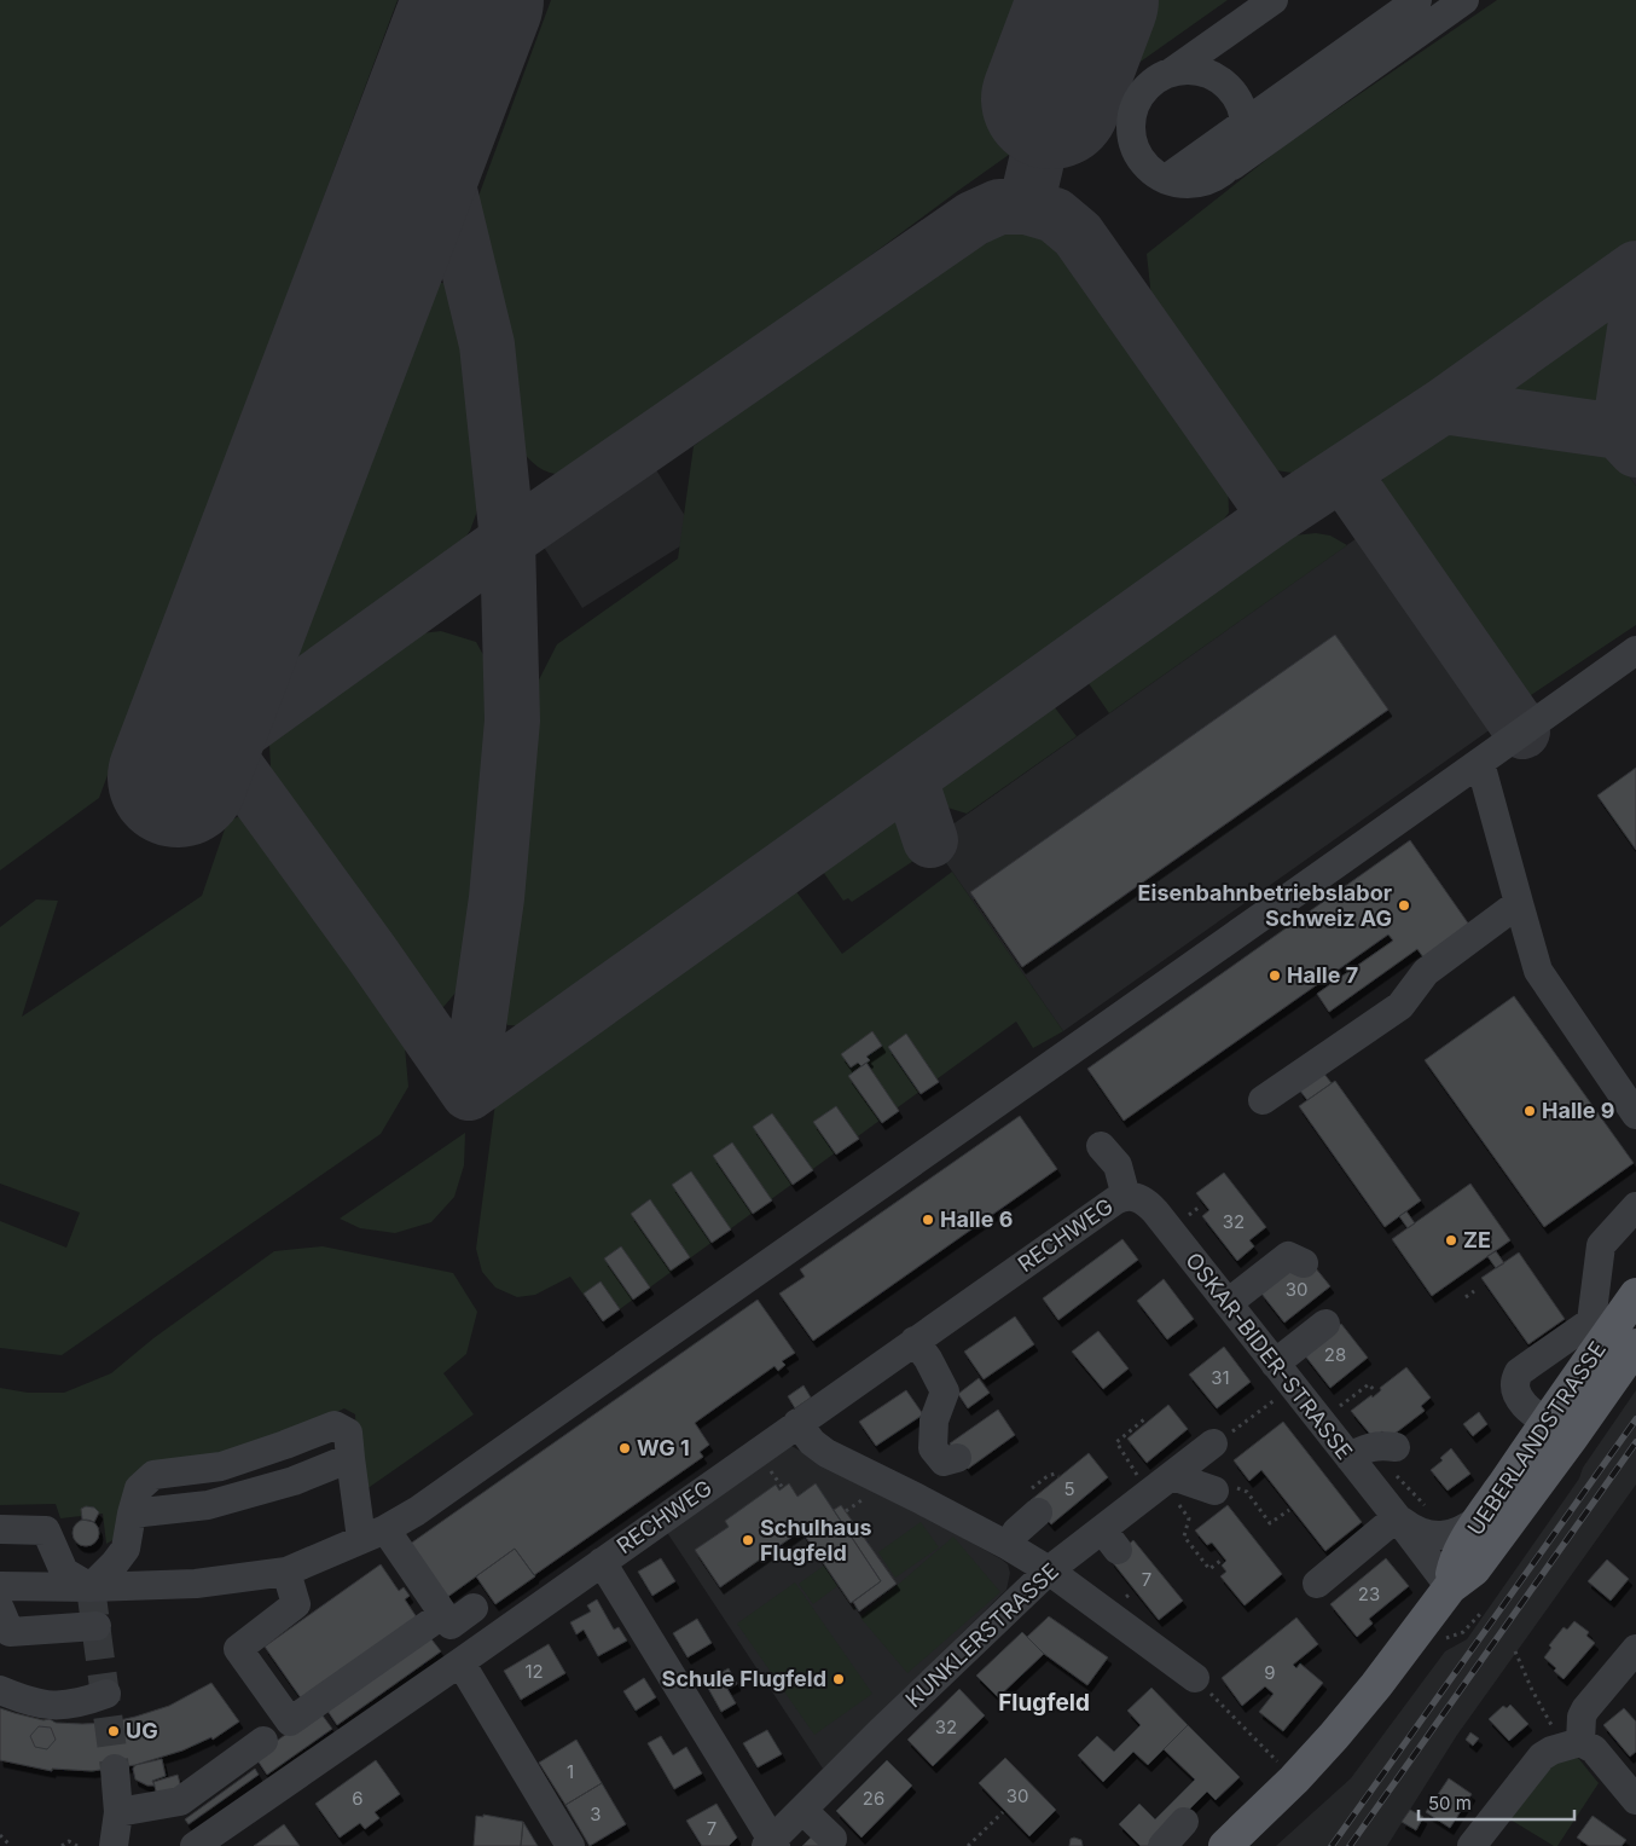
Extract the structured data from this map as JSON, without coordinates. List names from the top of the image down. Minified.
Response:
{"streets":{"main road":["UEBERLANDSTRASSE"],"street":["RECHWEG","OSKAR-BIDER-STRASSE","KUNKLERSTRASSE"]},"crossings":[["RECHWEG","OSKAR-BIDER-STRASSE"],["OSKAR-BIDER-STRASSE","UEBERLANDSTRASSE"]],"districts":["Flugfeld"],"places":["Eisenbahnbetriebslabor Schweiz AG","Halle 7","Halle 9","Halle 6","ZE","WG 1","Schulhaus Flugfeld","Schule Flugfeld","UG"],"house_numbers":["32","30","28","31","5","7","23","12","9","32","1","30","6","26","3","7"],"scale_bar":"50 m"}
